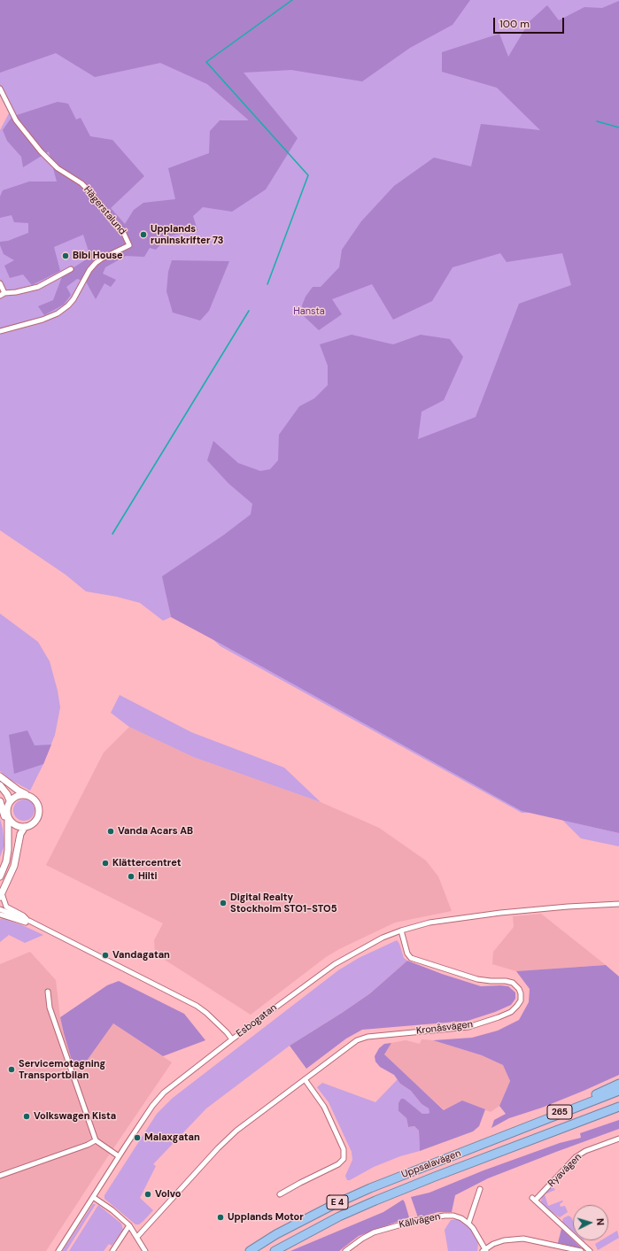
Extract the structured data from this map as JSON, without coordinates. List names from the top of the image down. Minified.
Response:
{"streets":{"highway":["265","Uppsalavägen","E 4"],"street":["Hägerstalund","Esbogatan","Kronåsvägen","Ryavägen","Källvägen"]},"crossings":[["Esbogatan","Kronåsvägen"],["265","Uppsalavägen"]],"parks":["Hansta"],"places":["Upplands runinskrifter 73","Bibi House","Vanda Acars AB","Klättercentret","Hilti","Digital Realty Stockholm STO1-STO5","Vandagatan","Servicemotagning Transportbilan","Volkswagen Kista","Malaxgatan","Volvo","Upplands Motor"],"scale_bar":"100 m","north":"right"}
